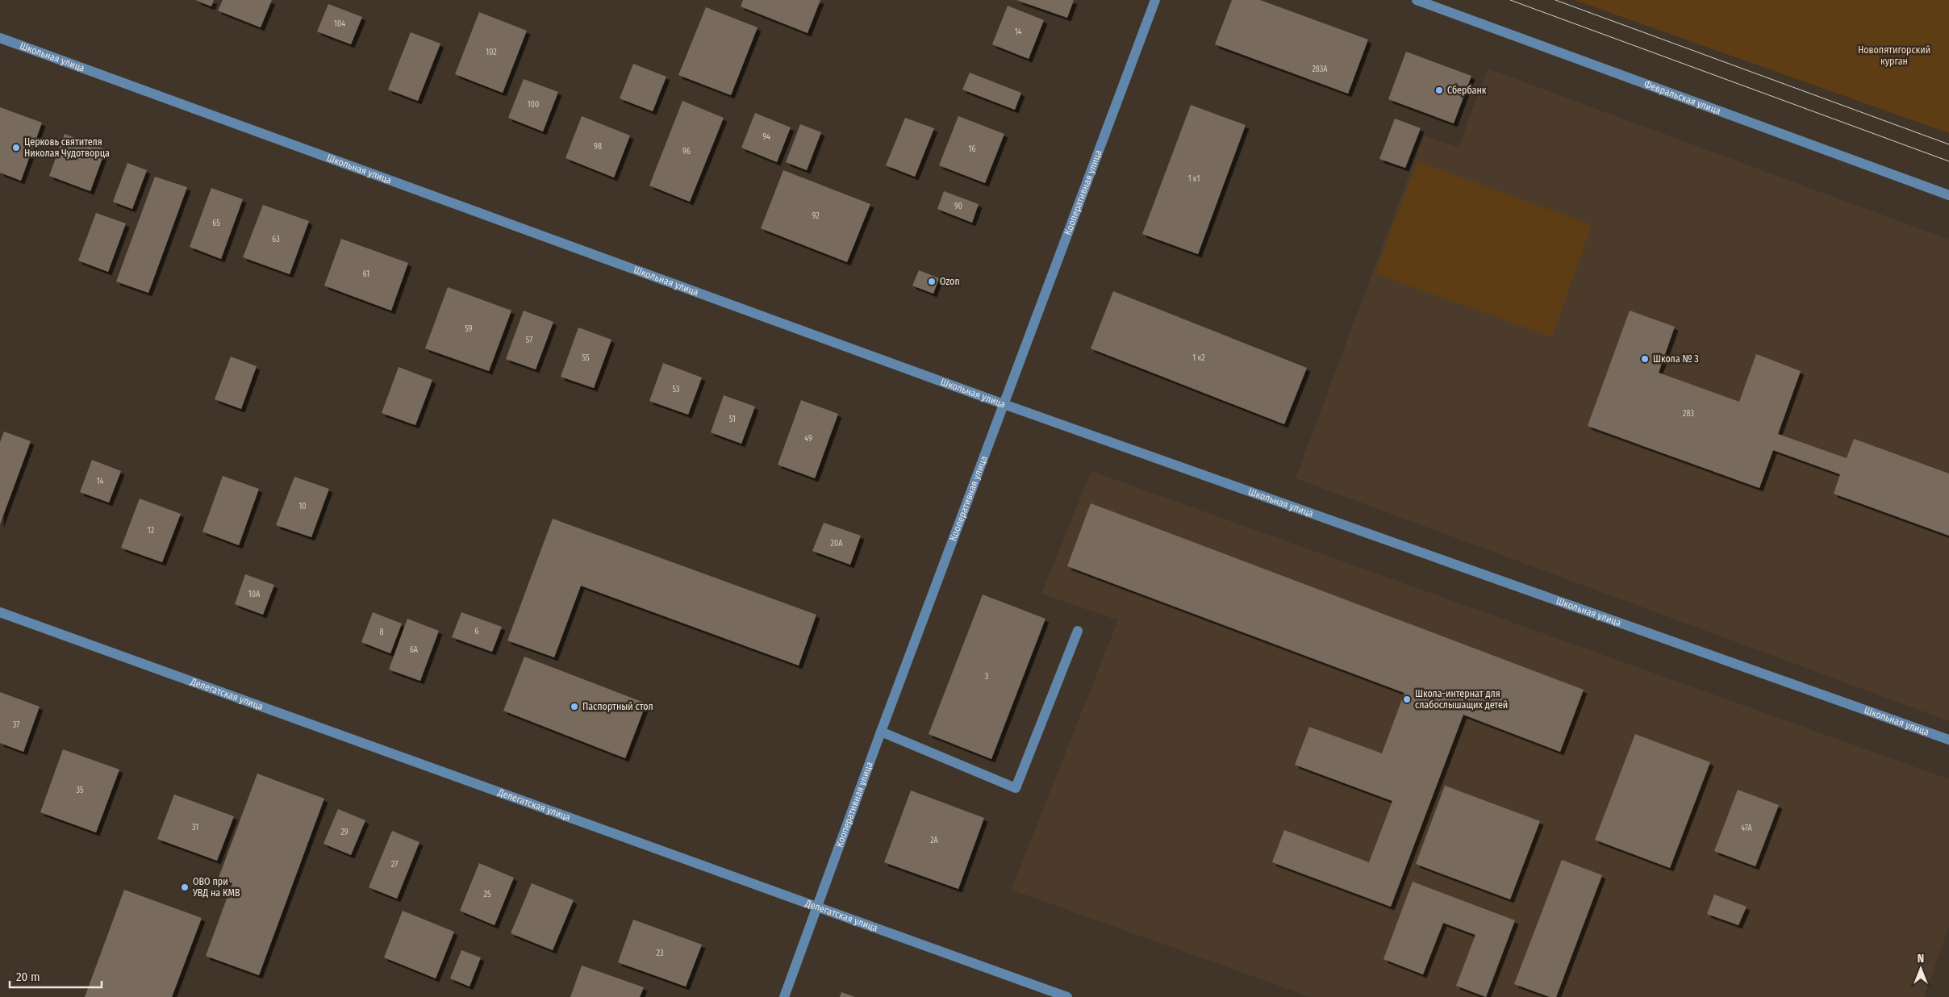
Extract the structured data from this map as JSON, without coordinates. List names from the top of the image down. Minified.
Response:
{"streets":{"street":["Школьная улица","Февральская улица","Кооперативная улица","Делегатская улица"]},"crossings":[["Школьная улица","Кооперативная улица"],["Кооперативная улица","Делегатская улица"]],"parks":["Новопятигорский курган"],"places":["Сбербанк","Церковь святителя Николая Чудотворца","Ozon","Школа № 3","Школа-интернат для слабослышащих детей","Паспортный стол","ОВО при УВД на КМВ"],"house_numbers":["104","14","102","283А","100","94","98","16","96","1 к1","90","92","65","63","61","59","57","55","1 к2","53","283","51","49","14","10","12","20А","10А","6","8","6А","3","37","35","31","47А","29","2А","27","25","23"],"scale_bar":"20 m","north":"top"}
